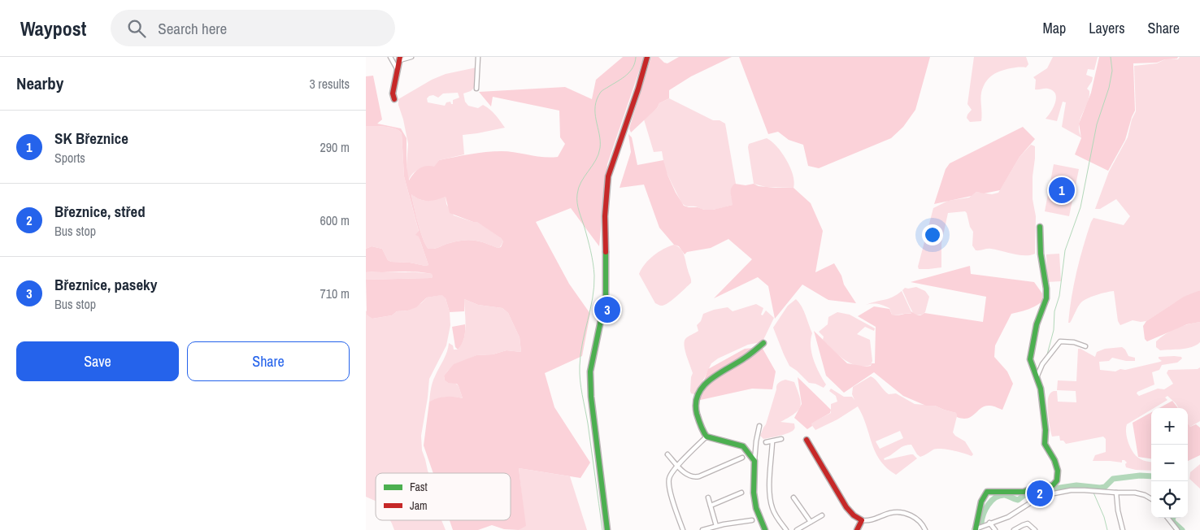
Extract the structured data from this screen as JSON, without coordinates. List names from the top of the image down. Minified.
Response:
{"legend":["Fast","Jam"],"page":{"header":"Waypost","search":"Search here","nav":["Map","Layers","Share"],"heading":["Nearby","3 results"],"list":[{"mark":"1","name":"SK Březnice","note":"Sports","value":"290 m"},{"mark":"2","name":"Březnice, střed","note":"Bus stop","value":"600 m"},{"mark":"3","name":"Březnice, paseky","note":"Bus stop","value":"710 m"}],"pins":["1","3","2"],"buttons":["Save","Share"],"map_buttons":["+","−"]}}
